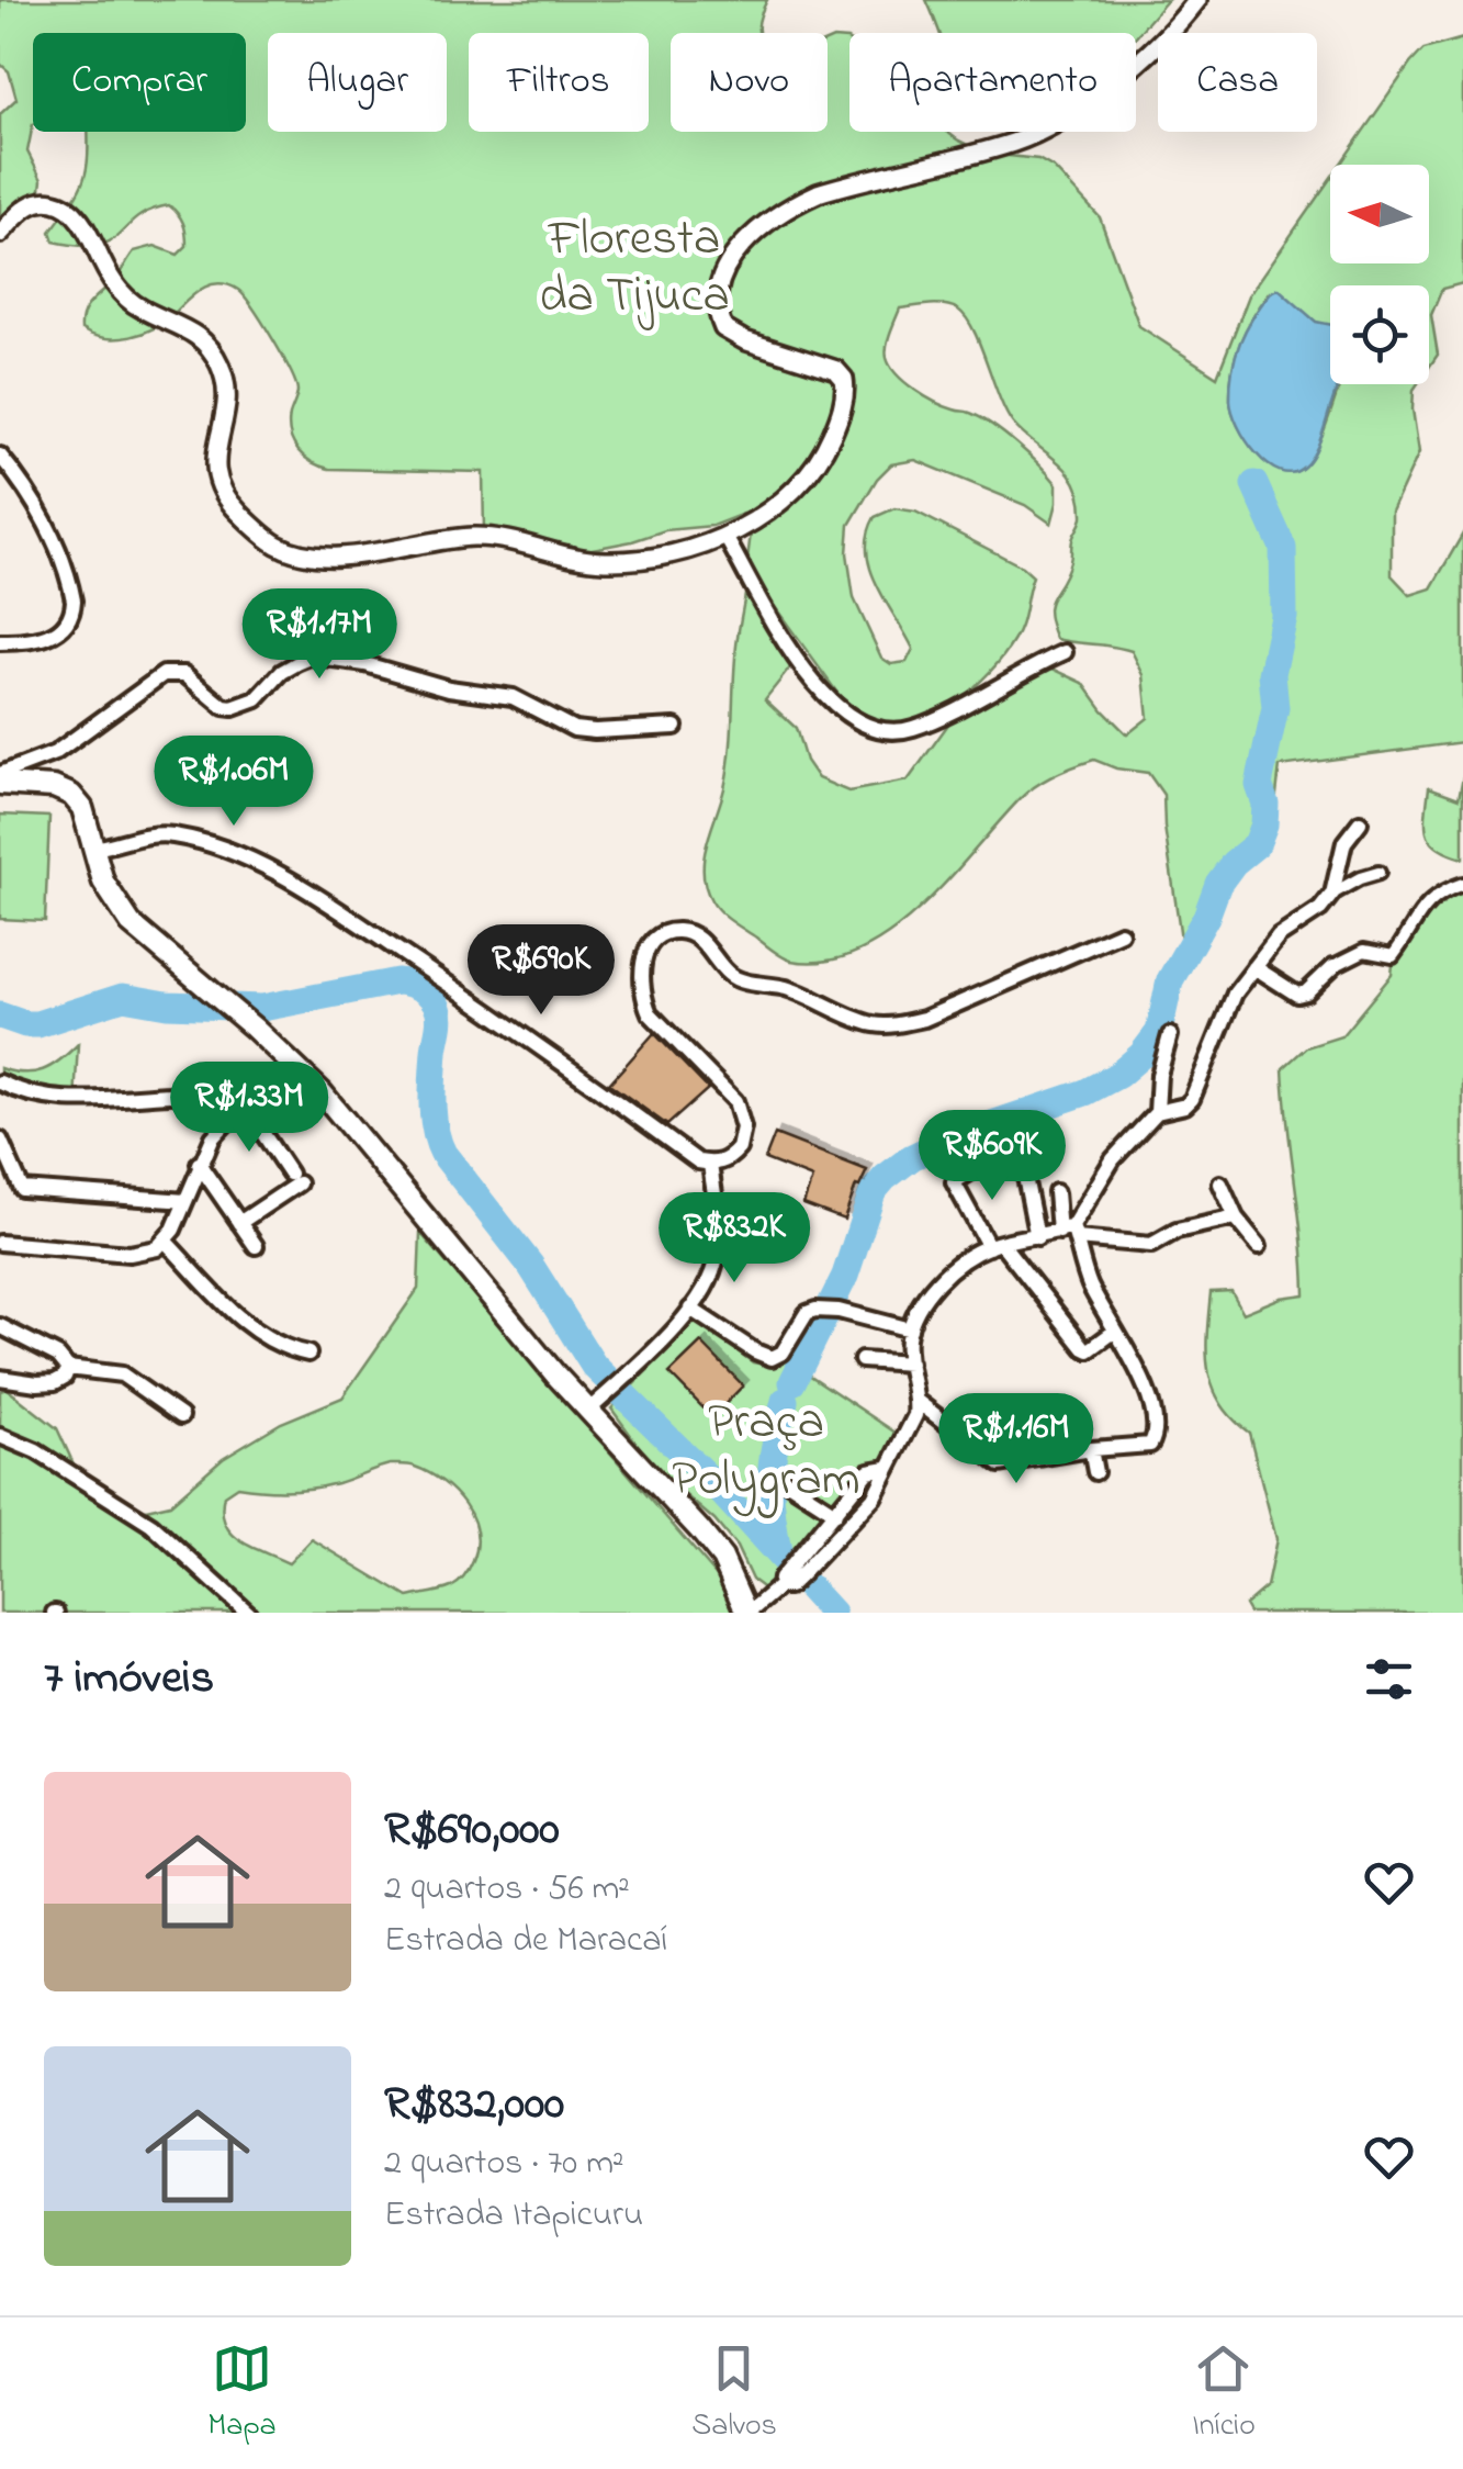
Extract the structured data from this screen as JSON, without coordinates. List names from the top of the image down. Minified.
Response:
{"parks":["Floresta da Tijuca","Praça Polygram"],"north":"left","page":{"chip":["Comprar","Alugar","Filtros","Novo","Apartamento","Casa"],"price":["R$1.17M","R$1.06M","R$690K","R$1.33M","R$609K","R$832K","R$1.16M"],"heading":"7 imóveis","list":[{"name":"R$690,000","note":"2 quartos · 56 m² · Estrada de Maracaí"},{"name":"R$832,000","note":"2 quartos · 70 m² · Estrada Itapicuru"}],"tabs":["Mapa","Salvos","Início"]}}
